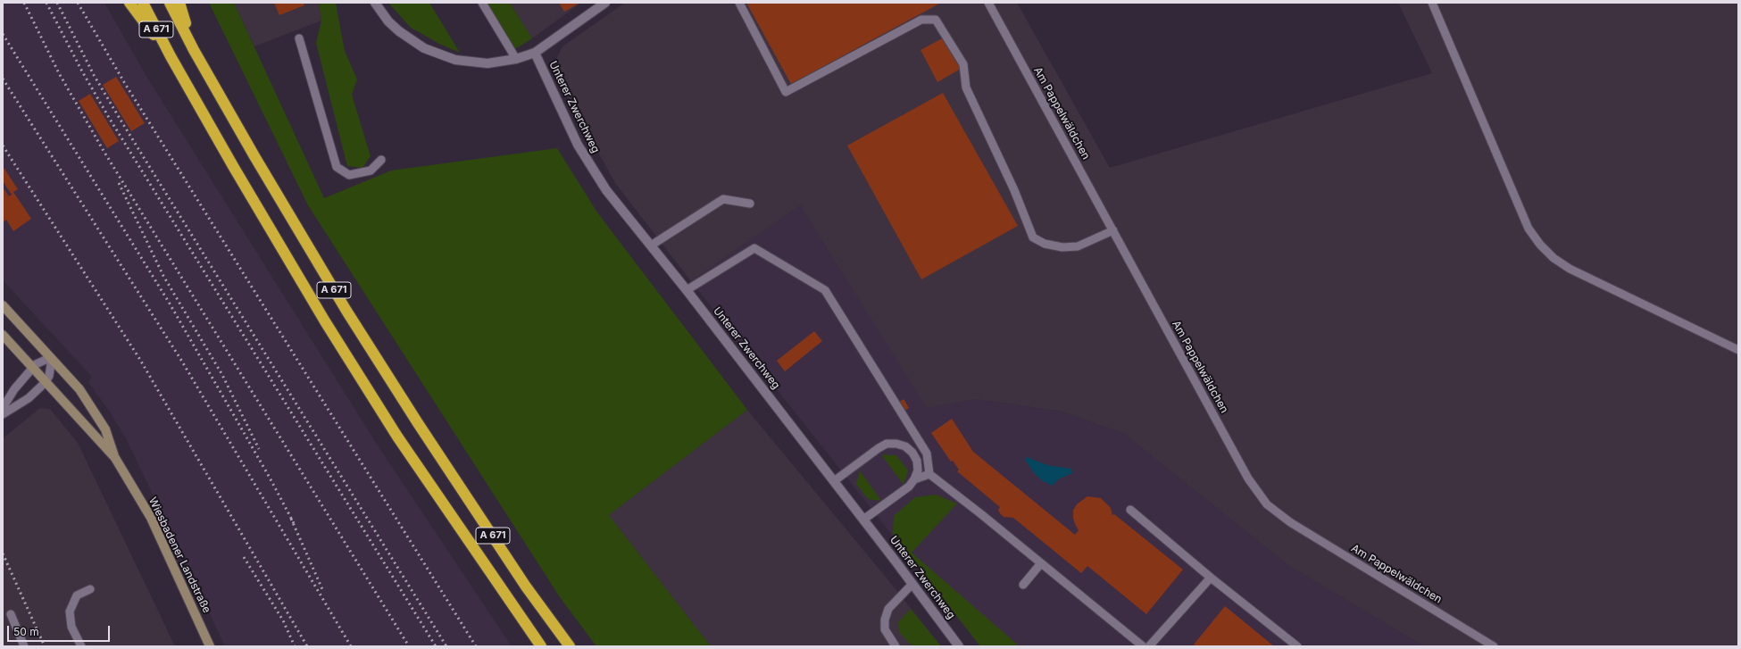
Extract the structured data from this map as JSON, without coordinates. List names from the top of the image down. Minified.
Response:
{"streets":{"highway":["A 671"],"main road":["Wiesbadener Landstraße"],"street":["Unterer Zwerchweg"],"lane":["Am Pappelwäldchen"]},"scale_bar":"50 m"}
